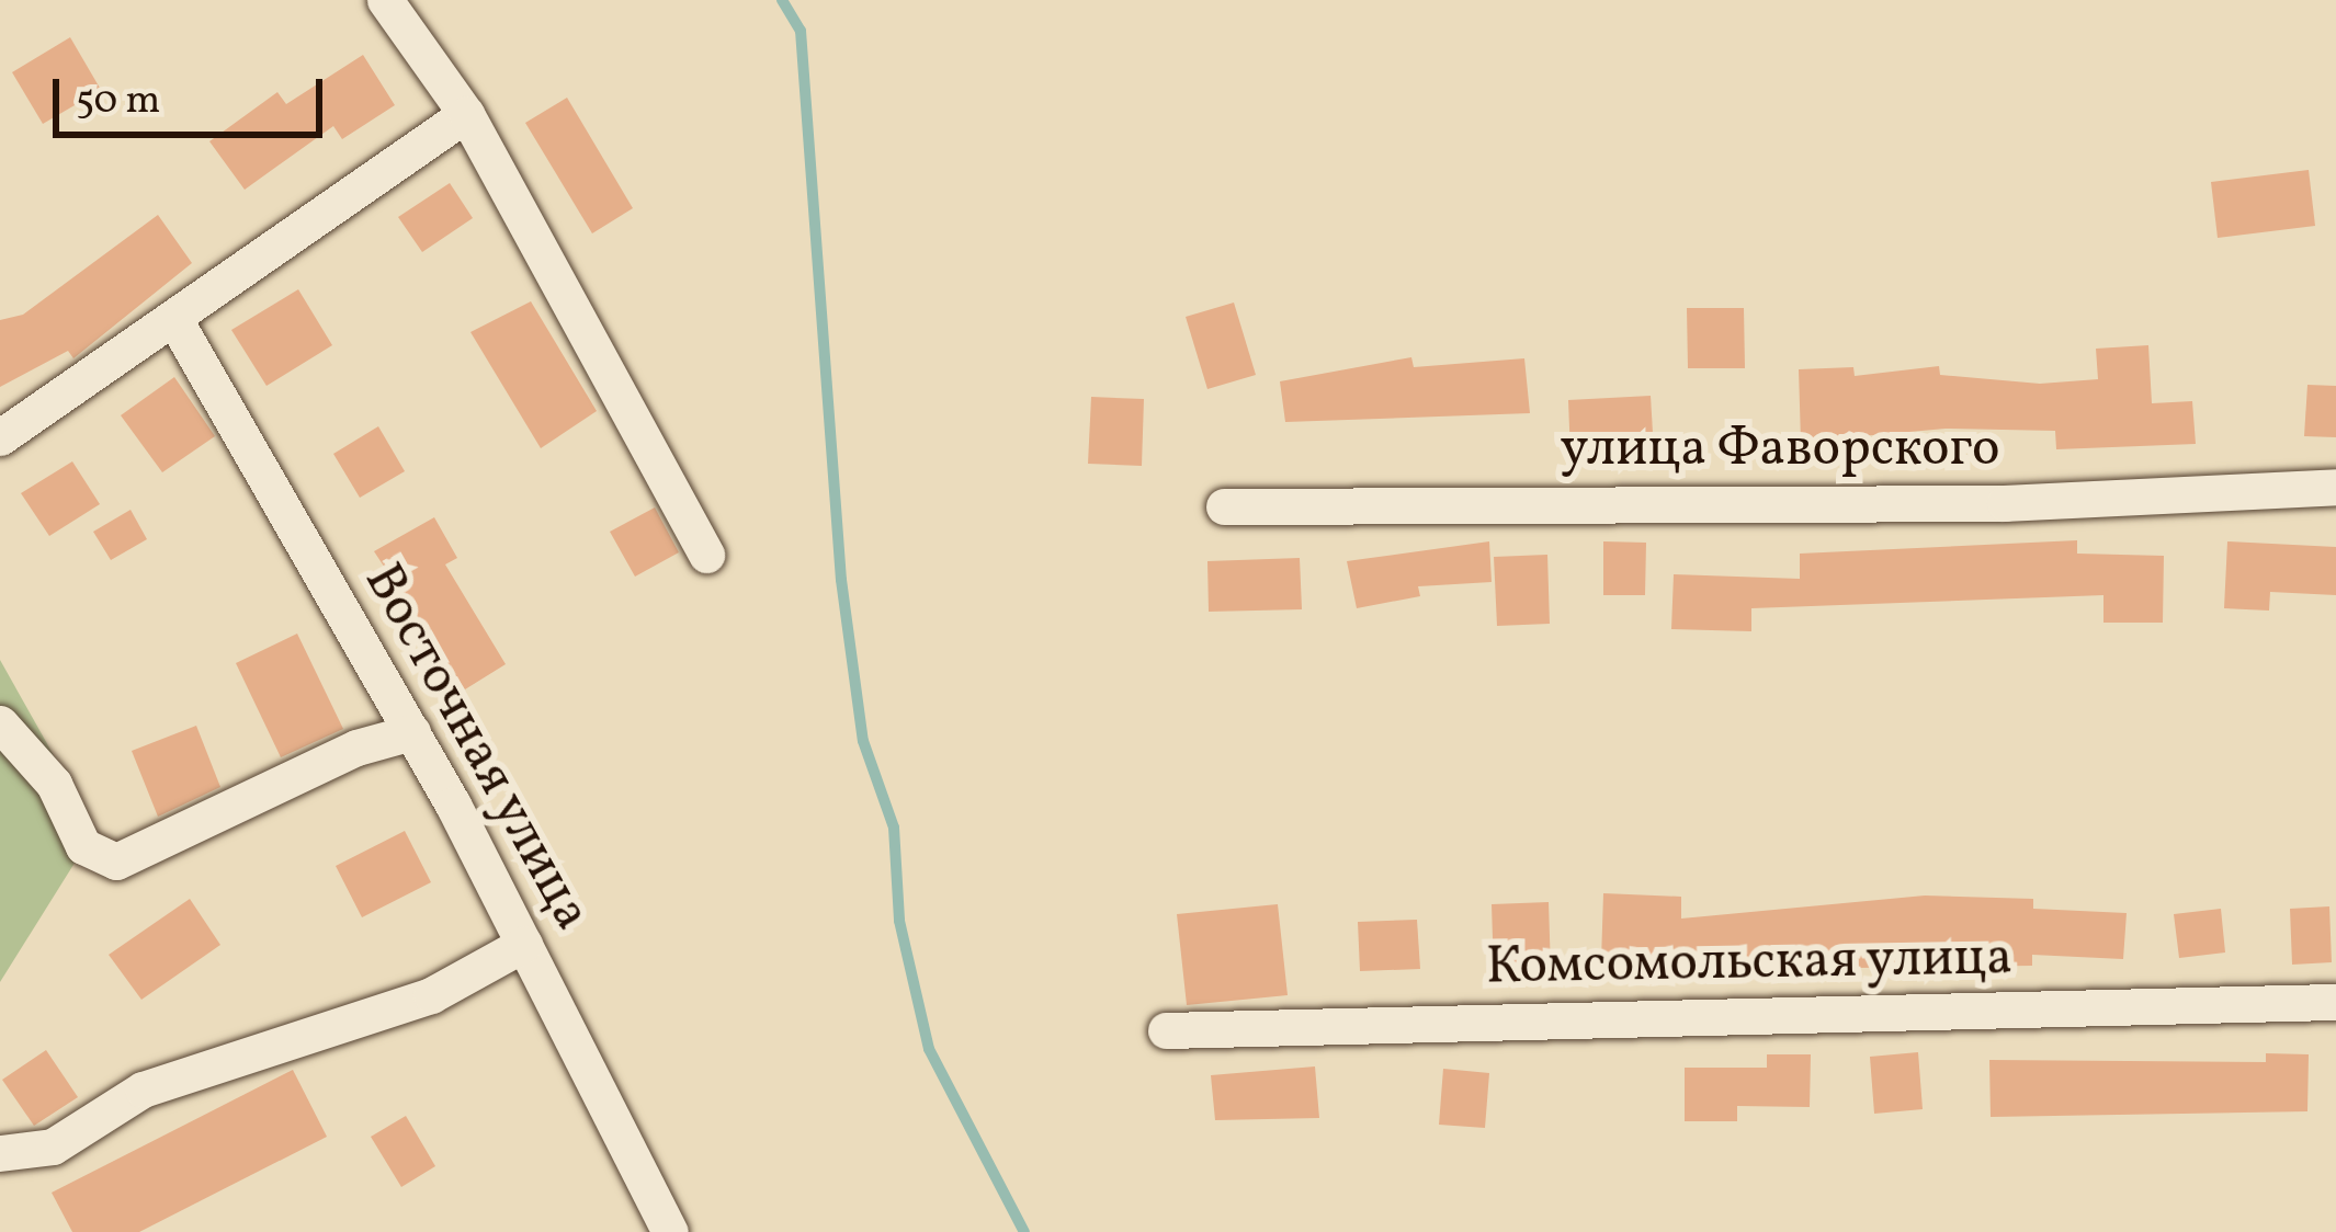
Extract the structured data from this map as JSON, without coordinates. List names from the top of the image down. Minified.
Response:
{"streets":{"street":["улица Фаворского","Восточная улица","Комсомольская улица"]},"scale_bar":"50 m"}
